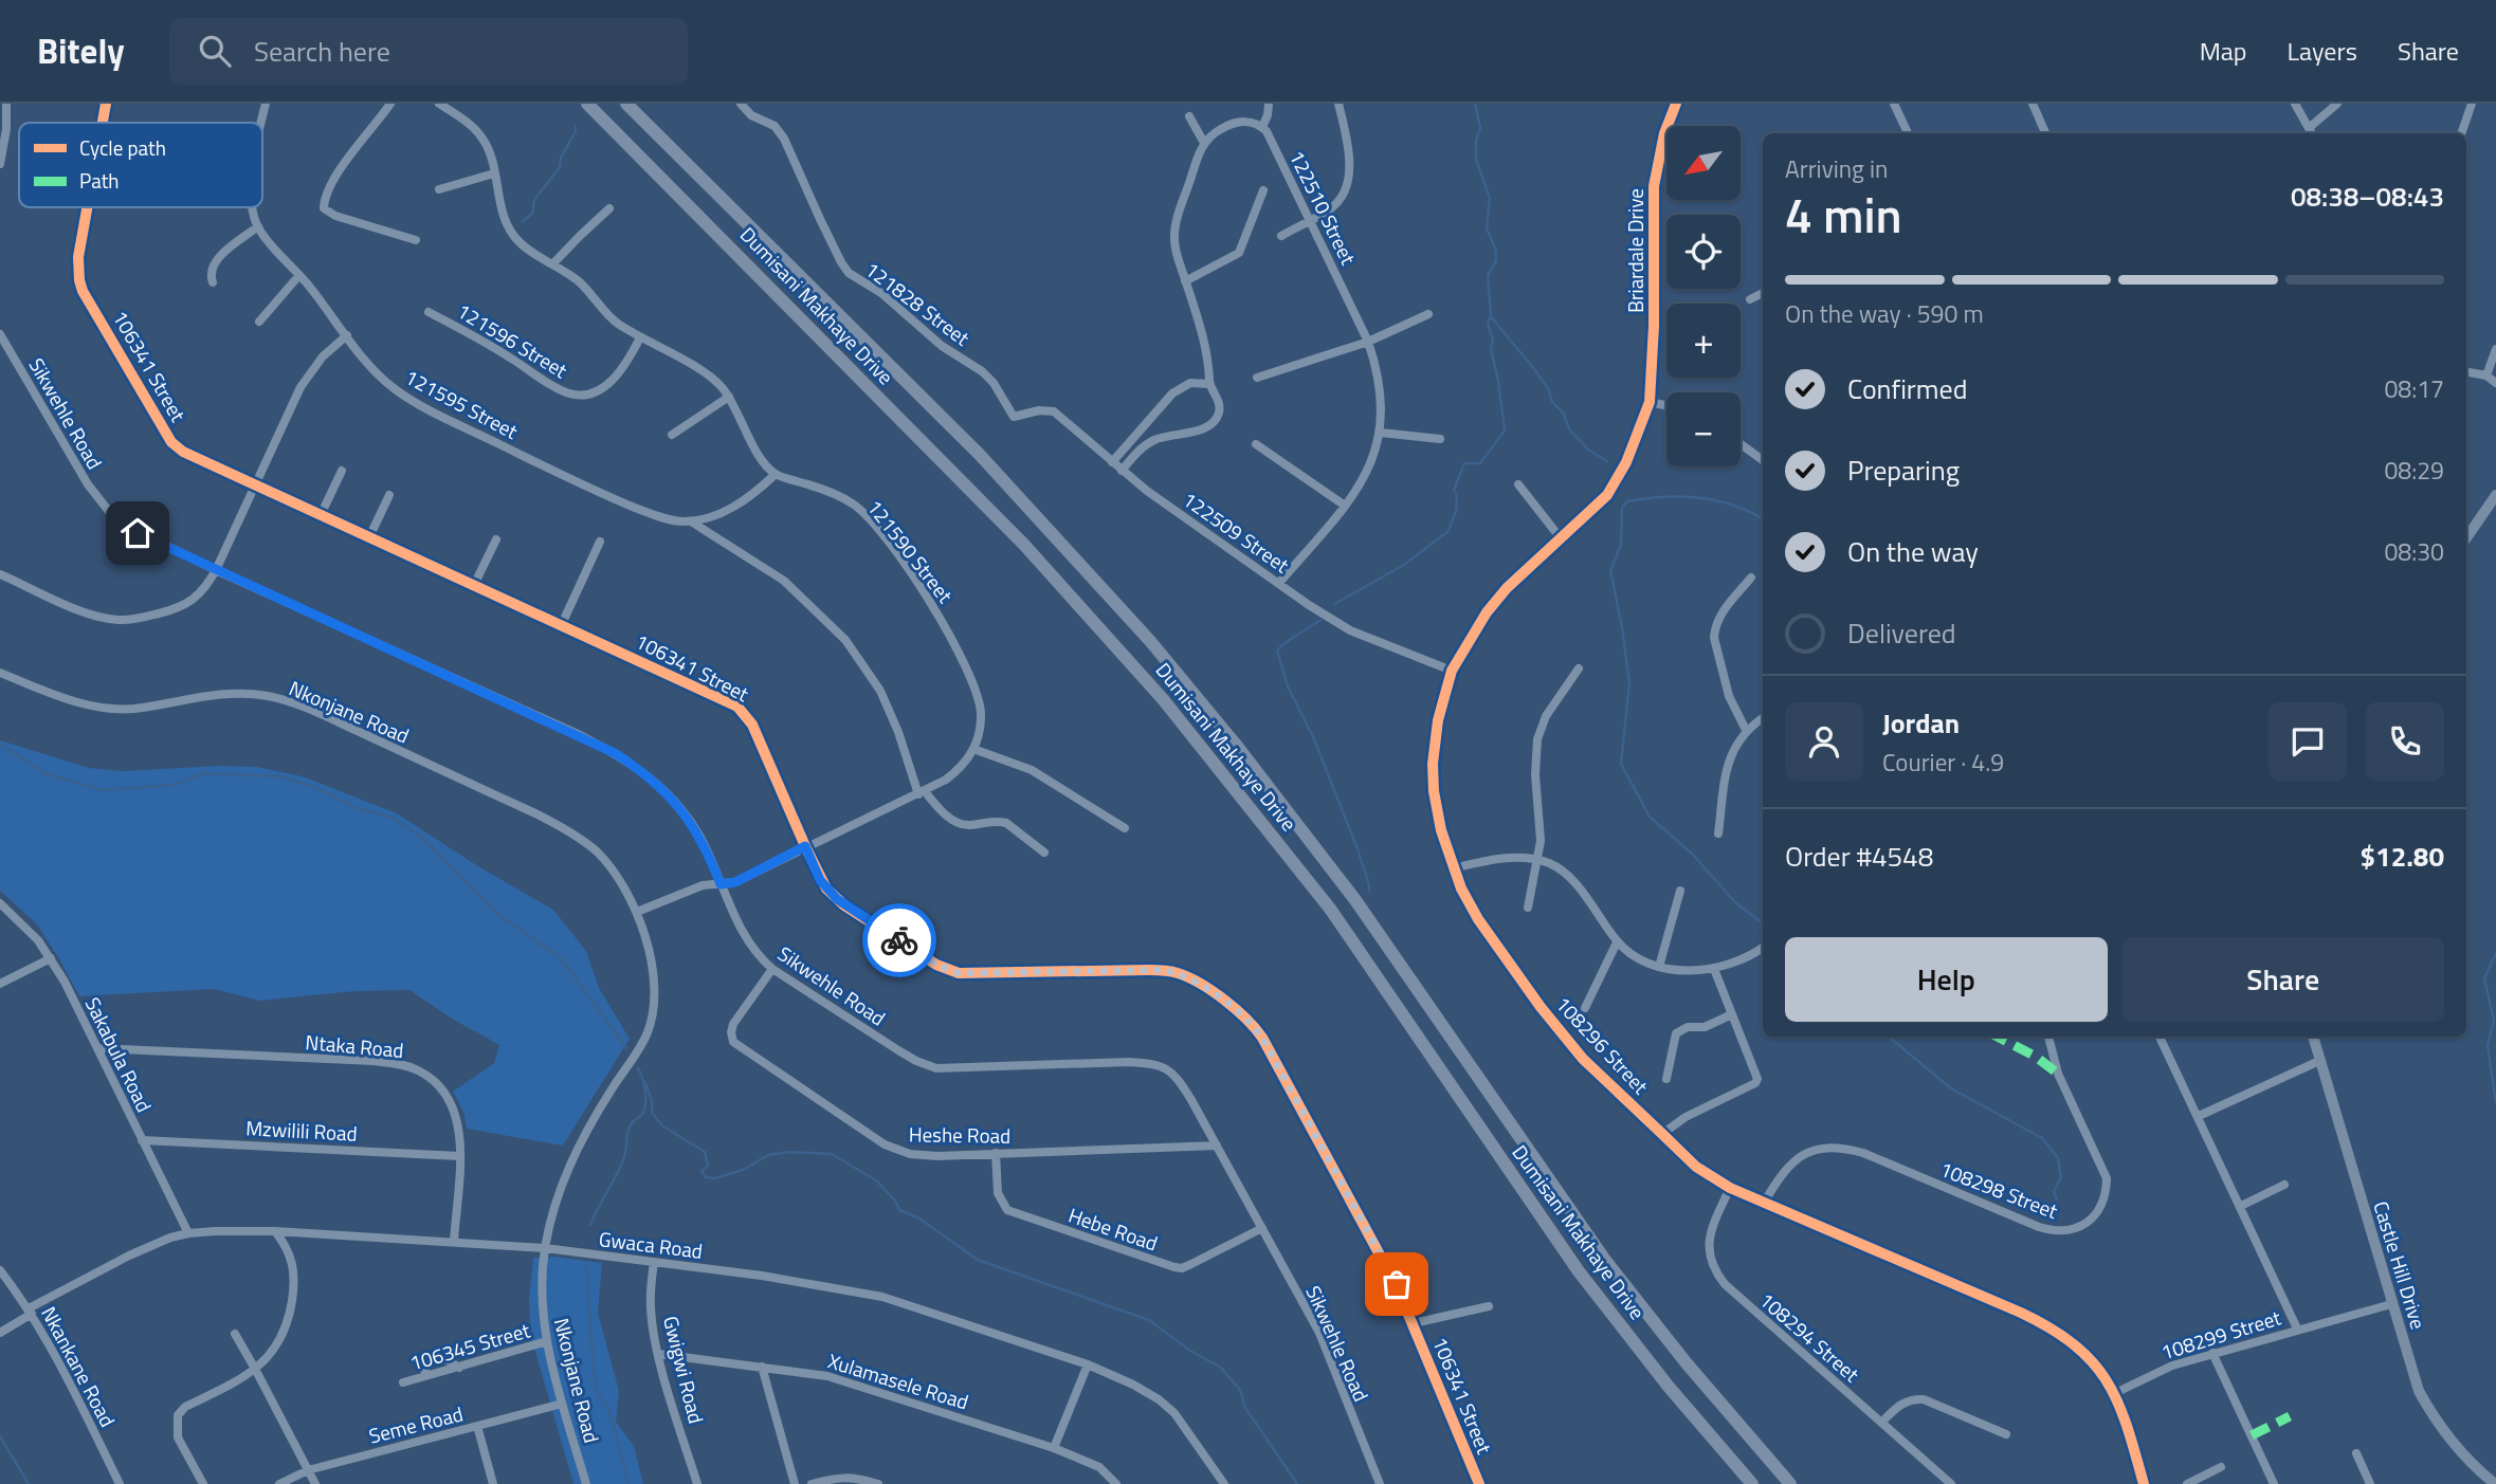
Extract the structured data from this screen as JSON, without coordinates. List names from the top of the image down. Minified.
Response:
{"streets":{"main road":["Dumisani Makhaye Drive"],"street":["122510 Street","Briardale Drive","121828 Street","121596 Street","106341 Street","121595 Street","Sikwehle Road","122509 Street","121590 Street","Nkonjane Road","108296 Street","Ntaka Road","Sakabula Road","Mzwilili Road","Heshe Road","108298 Street","Hebe Road","Gwaca Road","Castle Hill Drive","108299 Street","108294 Street","106345 Street","Nkankane Road","Gwigwi Road","Xulamasele Road","Seme Road"]},"crossings":[["122510 Street","122509 Street"],["Briardale Drive","108296 Street"],["121828 Street","122509 Street"],["121595 Street","121590 Street"],["Sikwehle Road","Heshe Road"],["Sikwehle Road","Hebe Road"],["122509 Street","108296 Street"],["Nkonjane Road","Gwaca Road"],["Nkonjane Road","106345 Street"],["Nkonjane Road","Seme Road"],["108296 Street","108298 Street"],["108296 Street","108299 Street"],["108296 Street","108294 Street"],["Ntaka Road","Sakabula Road"],["Ntaka Road","Mzwilili Road"],["Ntaka Road","Gwaca Road"],["Sakabula Road","Mzwilili Road"],["Sakabula Road","Gwaca Road"],["Heshe Road","Hebe Road"],["Gwaca Road","Nkankane Road"],["Gwaca Road","Gwigwi Road"],["Castle Hill Drive","108299 Street"],["Gwigwi Road","Xulamasele Road"]],"legend":["Cycle path","Path"],"north":"bottom left","page":{"header":"Bitely","search":"Search here","nav":["Map","Layers","Share"],"map_buttons":["+","−"],"heading":["4 min","Arriving in","08:38–08:43"],"panel":["Jordan","Courier · 4.9","Order #4548","$12.80"],"bar":"On the way · 590 m","list":[["Confirmed","08:17"],["Preparing","08:29"],["On the way","08:30"],"Delivered"],"buttons":["Help","Share"]}}
